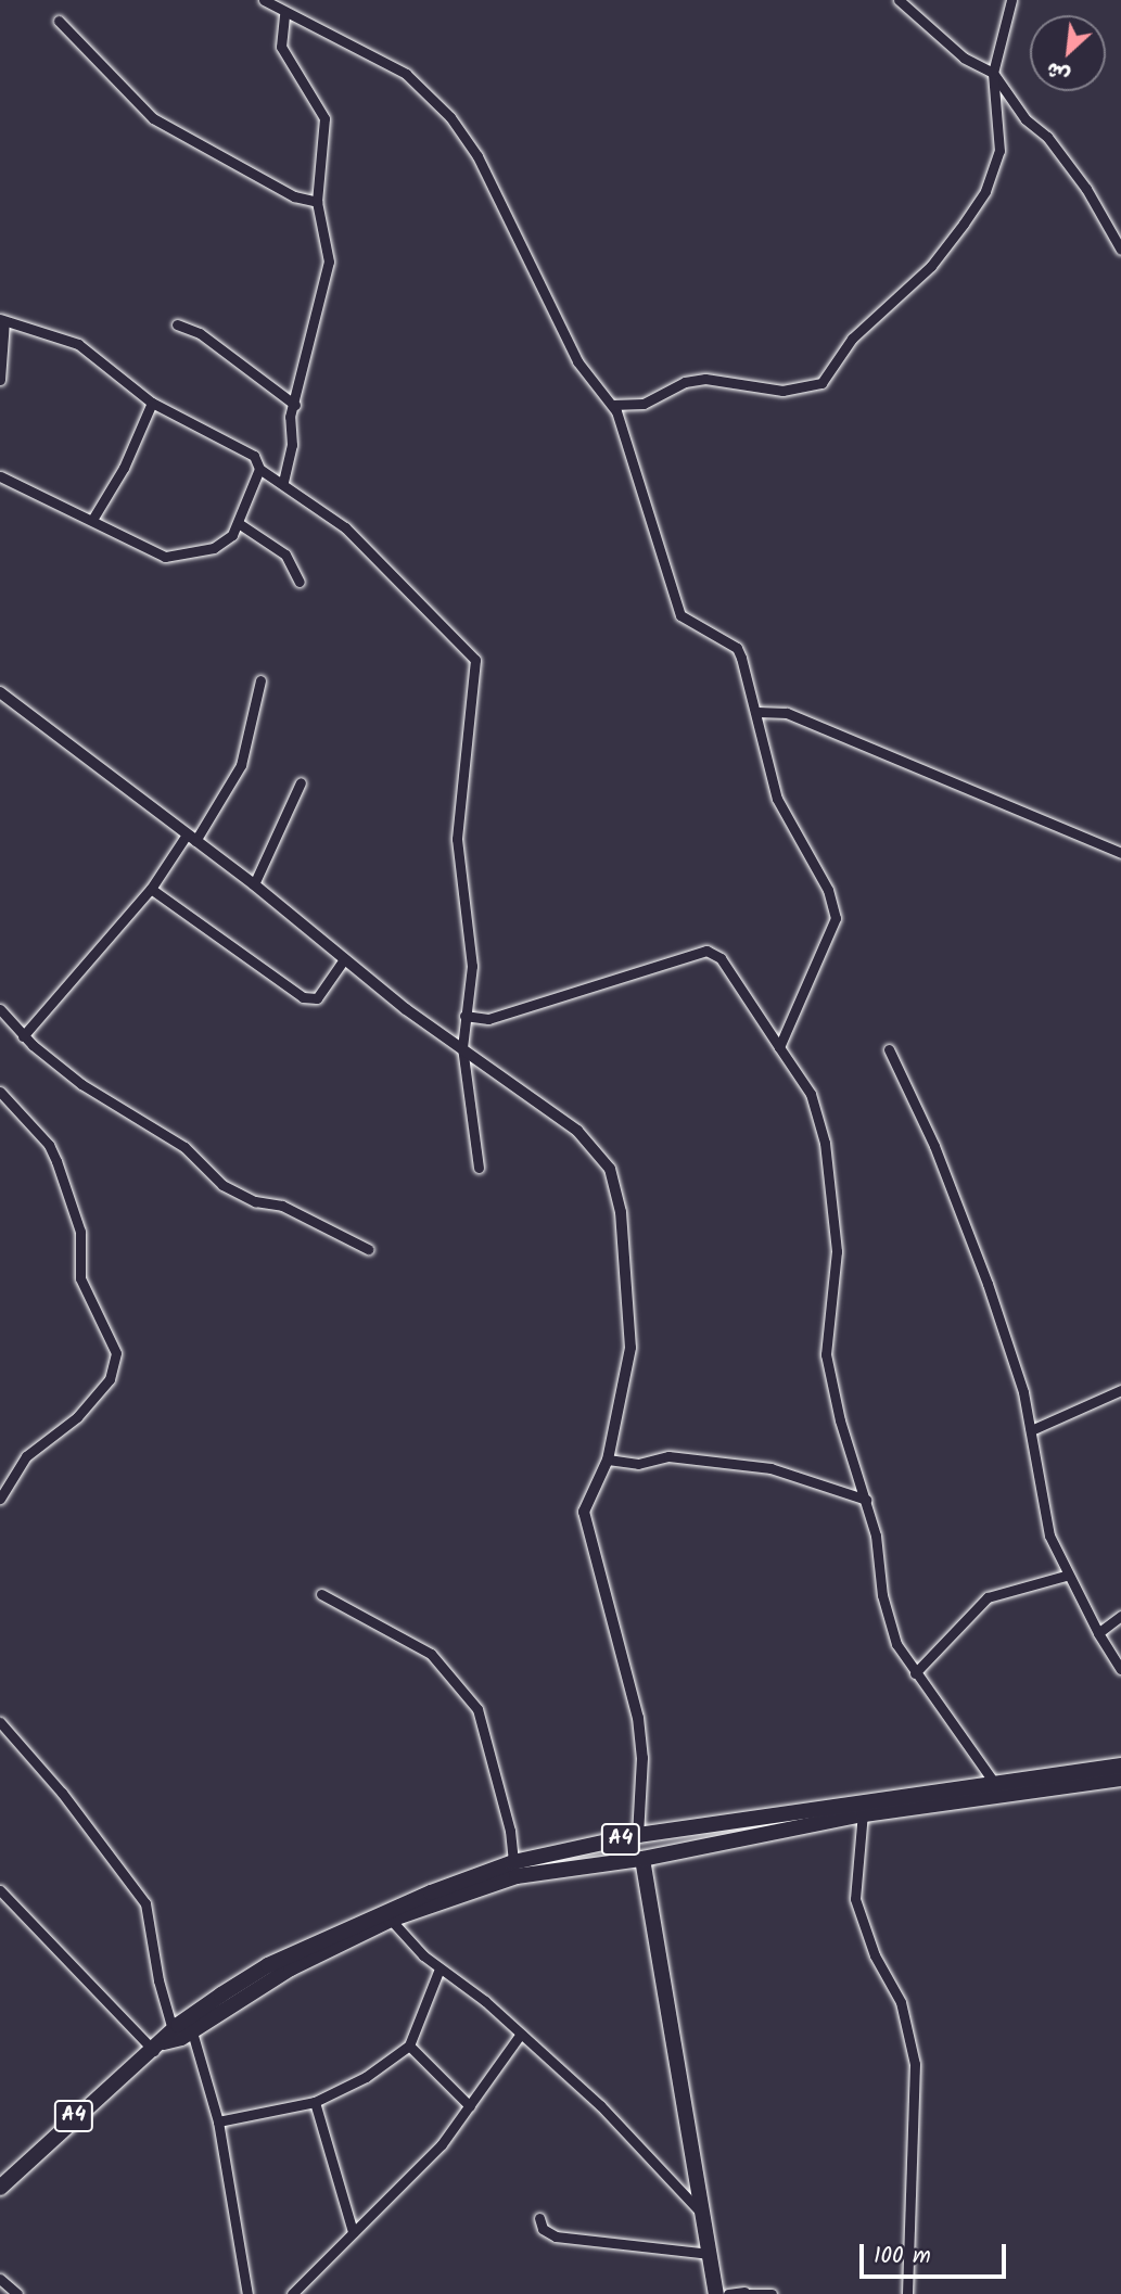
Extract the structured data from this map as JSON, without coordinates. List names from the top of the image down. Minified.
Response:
{"streets":{"main road":["A4"]},"scale_bar":"100 m","north":"bottom left"}
